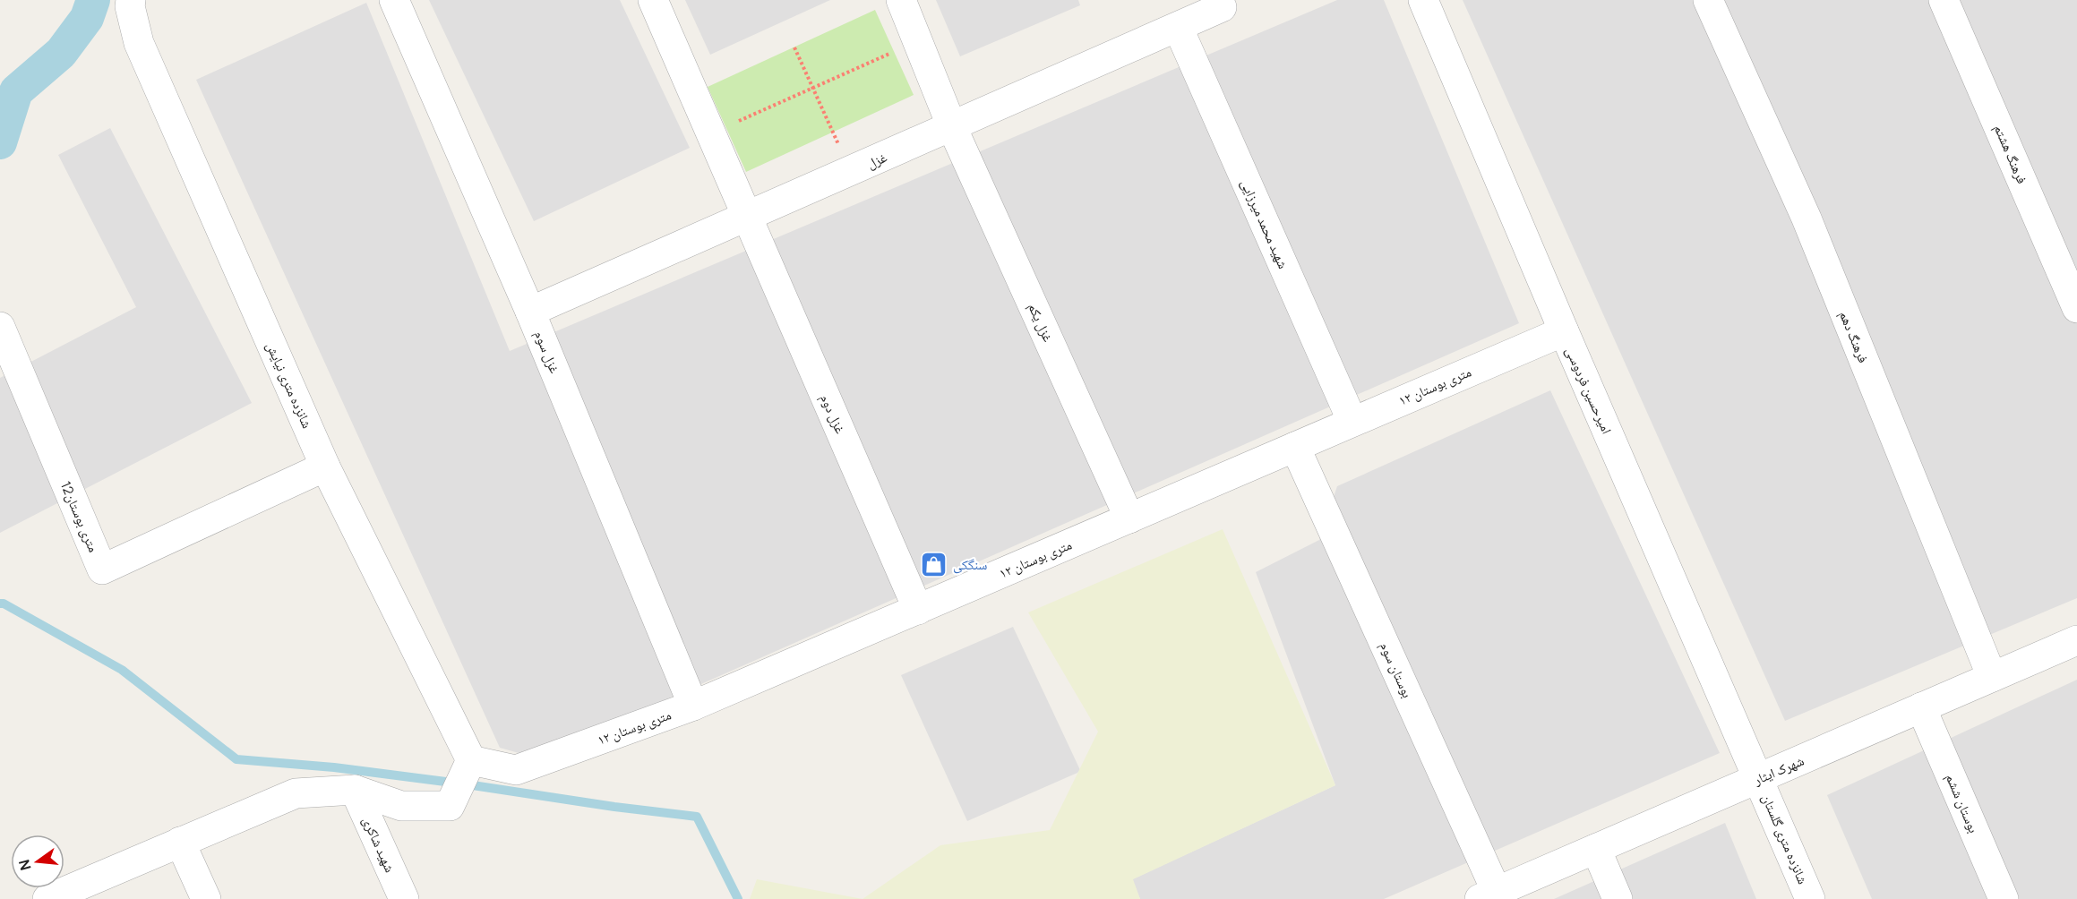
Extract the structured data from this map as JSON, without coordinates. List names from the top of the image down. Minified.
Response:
{"streets":{"street":["فرهنگ هشتم","غزل","شهید محمد میرزایی","غزل یکم","فرهنگ دهم","غزل سوم","شانزده متری نیایش","۱۲ متری بوستان","امیرحسین فردوسی","غزل دوم","12متری بوستان","بوستان سوم","شهرک ایثار","بوستان ششم","شانزده متری گلستان","شهید شاکری"]},"crossings":[["غزل","شهید محمد میرزایی"],["غزل","غزل یکم"],["غزل","غزل سوم"],["غزل","غزل دوم"],["شهید محمد میرزایی","۱۲ متری بوستان"],["غزل یکم","۱۲ متری بوستان"],["فرهنگ دهم","شهرک ایثار"],["غزل سوم","۱۲ متری بوستان"],["شانزده متری نیایش","۱۲ متری بوستان"],["شانزده متری نیایش","12متری بوستان"],["۱۲ متری بوستان","امیرحسین فردوسی"],["۱۲ متری بوستان","غزل دوم"],["۱۲ متری بوستان","بوستان سوم"],["امیرحسین فردوسی","شهرک ایثار"],["امیرحسین فردوسی","شانزده متری گلستان"],["بوستان سوم","شهرک ایثار"],["شهرک ایثار","بوستان ششم"],["شهرک ایثار","شانزده متری گلستان"]],"places":{"shop":["سنگکی"]},"north":"left"}
